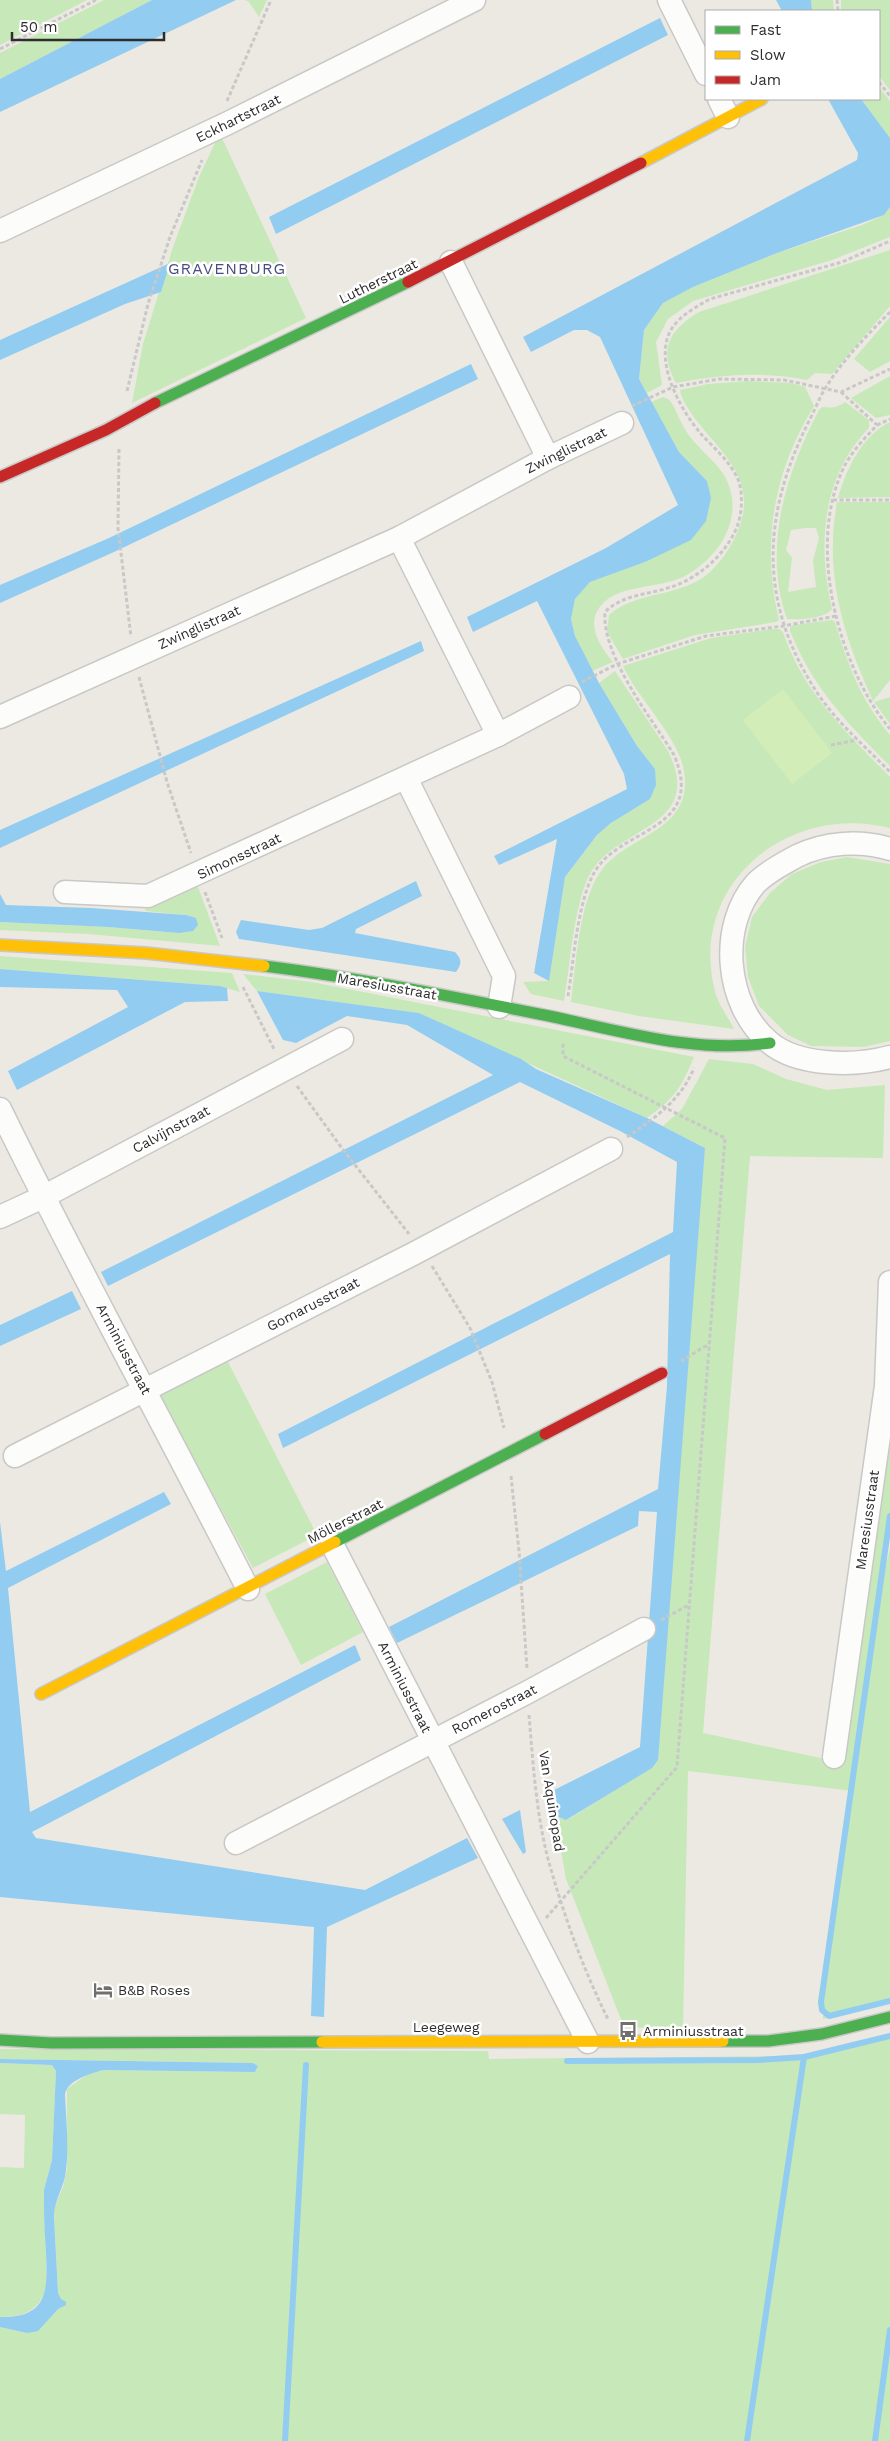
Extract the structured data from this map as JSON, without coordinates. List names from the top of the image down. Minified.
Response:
{"streets":{"street":["Eckhartstraat","Lutherstraat","Zwinglistraat","Simonsstraat","Maresiusstraat","Calvijnstraat","Gomarusstraat","Arminiusstraat","Möllerstraat","Romerostraat","Leegeweg"],"path":["Van Aquinopad"]},"crossings":[["Calvijnstraat","Arminiusstraat"],["Gomarusstraat","Arminiusstraat"],["Arminiusstraat","Möllerstraat"],["Arminiusstraat","Romerostraat"],["Arminiusstraat","Leegeweg"],["Romerostraat","Van Aquinopad"],["Van Aquinopad","Leegeweg"]],"districts":["GRAVENBURG"],"places":{"hotel":["B&B Roses"],"bus stop":["Arminiusstraat"]},"legend":["Fast","Slow","Jam"],"scale_bar":"50 m"}
